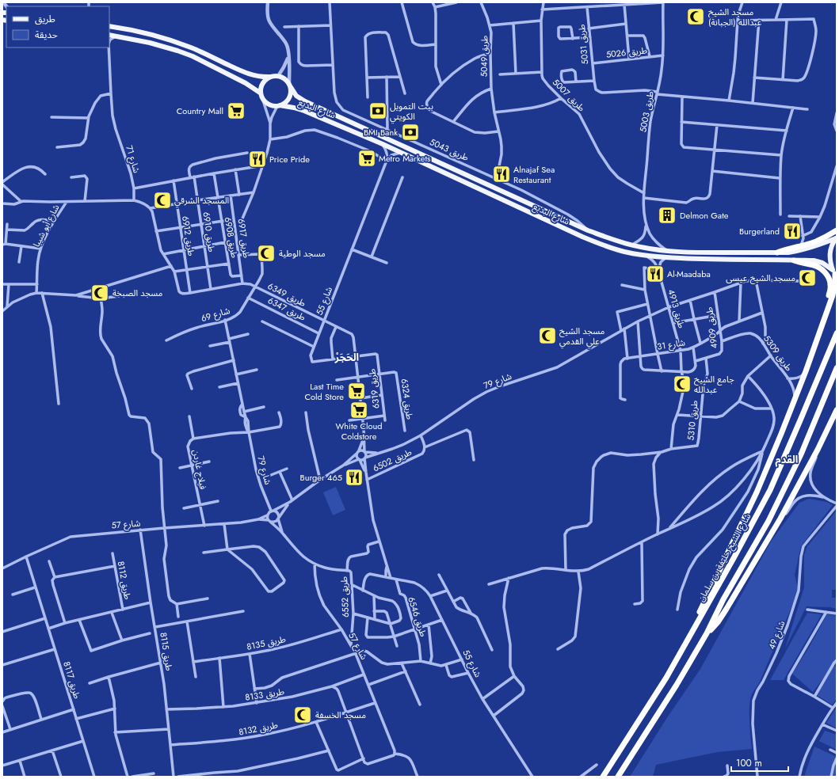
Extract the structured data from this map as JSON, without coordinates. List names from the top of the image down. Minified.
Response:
{"streets":{"highway":["شارع الشيخ خليفة بن سلمان"],"main road":["شارع البديع"],"street":["طريق 5031","طريق 5026","طريق 5049","طريق 5007","طريق 5003","طريق 5043","شارع 71","شارع أبو شيبا","طريق 6910","طريق 6912","طريق 6908","طريق 6917","طريق 6349","شارع 55","طريق 6347","طريق 4913","شارع 69","طريق 4909","شارع 31","طريق 5309","شارع 79","طريق 6319","طريق 6324","طريق 5310","طريق 6502","فيلاج غاردن","شارع 57","طريق 8112","طريق 6552","طريق 6546","شارع 49","طريق 8135","طريق 8115","طريق 8117","طريق 8133","طريق 8132"]},"crossings":[["طريق 5031","طريق 5026"],["طريق 5026","طريق 5003"],["طريق 5049","طريق 5043"],["طريق 5007","طريق 5003"],["شارع البديع","طريق 5003"],["شارع البديع","طريق 5043"],["شارع البديع","طريق 4913"],["شارع 71","شارع أبو شيبا"],["طريق 6908","طريق 6917"],["طريق 6917","طريق 6349"],["طريق 6917","شارع 69"],["طريق 6349","شارع 55"],["طريق 6349","شارع 69"],["شارع 55","شارع 79"],["شارع 55","طريق 6319"],["شارع 55","طريق 6324"],["شارع 55","طريق 6546"],["طريق 6347","شارع 69"],["طريق 4913","شارع 31"],["طريق 4913","شارع 79"],["طريق 4913","طريق 5310"],["طريق 4909","شارع 31"],["طريق 4909","طريق 5309"],["طريق 4909","شارع 79"],["طريق 4909","طريق 5310"],["شارع 79","فيلاج غاردن"],["شارع 79","شارع 57"],["طريق 6319","طريق 6324"],["فيلاج غاردن","شارع 57"],["شارع 57","طريق 6552"],["شارع 57","طريق 8135"],["شارع 57","طريق 8115"],["شارع 57","طريق 8117"],["شارع 57","طريق 8133"],["شارع 57","طريق 8132"],["طريق 8112","طريق 8115"],["طريق 8112","طريق 8117"],["طريق 8115","طريق 8133"],["طريق 8115","طريق 8132"]],"districts":["الحَجَرْ","القدم"],"places":{"mosque":["مسجد الشيخ عبدالله (الجبانة)","المسجد الشرقي","مسجد الوطية","مسجد الشيخ عيسى","مسجد الصبخة","مسجد الشيخ علي القدمي","جامع الشيخ عبدالله","مسجد الخسفة"],"supermarket":["Country Mall","Metro Markets","Last Time Cold Store","White Cloud Coldstore"],"bank":["بيت التمويل الكويتي","BMI Bank"],"restaurant":["Price Pride","Alnajaf Sea Restaurant","Burgerland","Al-Maadaba","Burger 465"],"building":["Delmon Gate"]},"legend":["طريق","حديقة"],"scale_bar":"100 m"}
